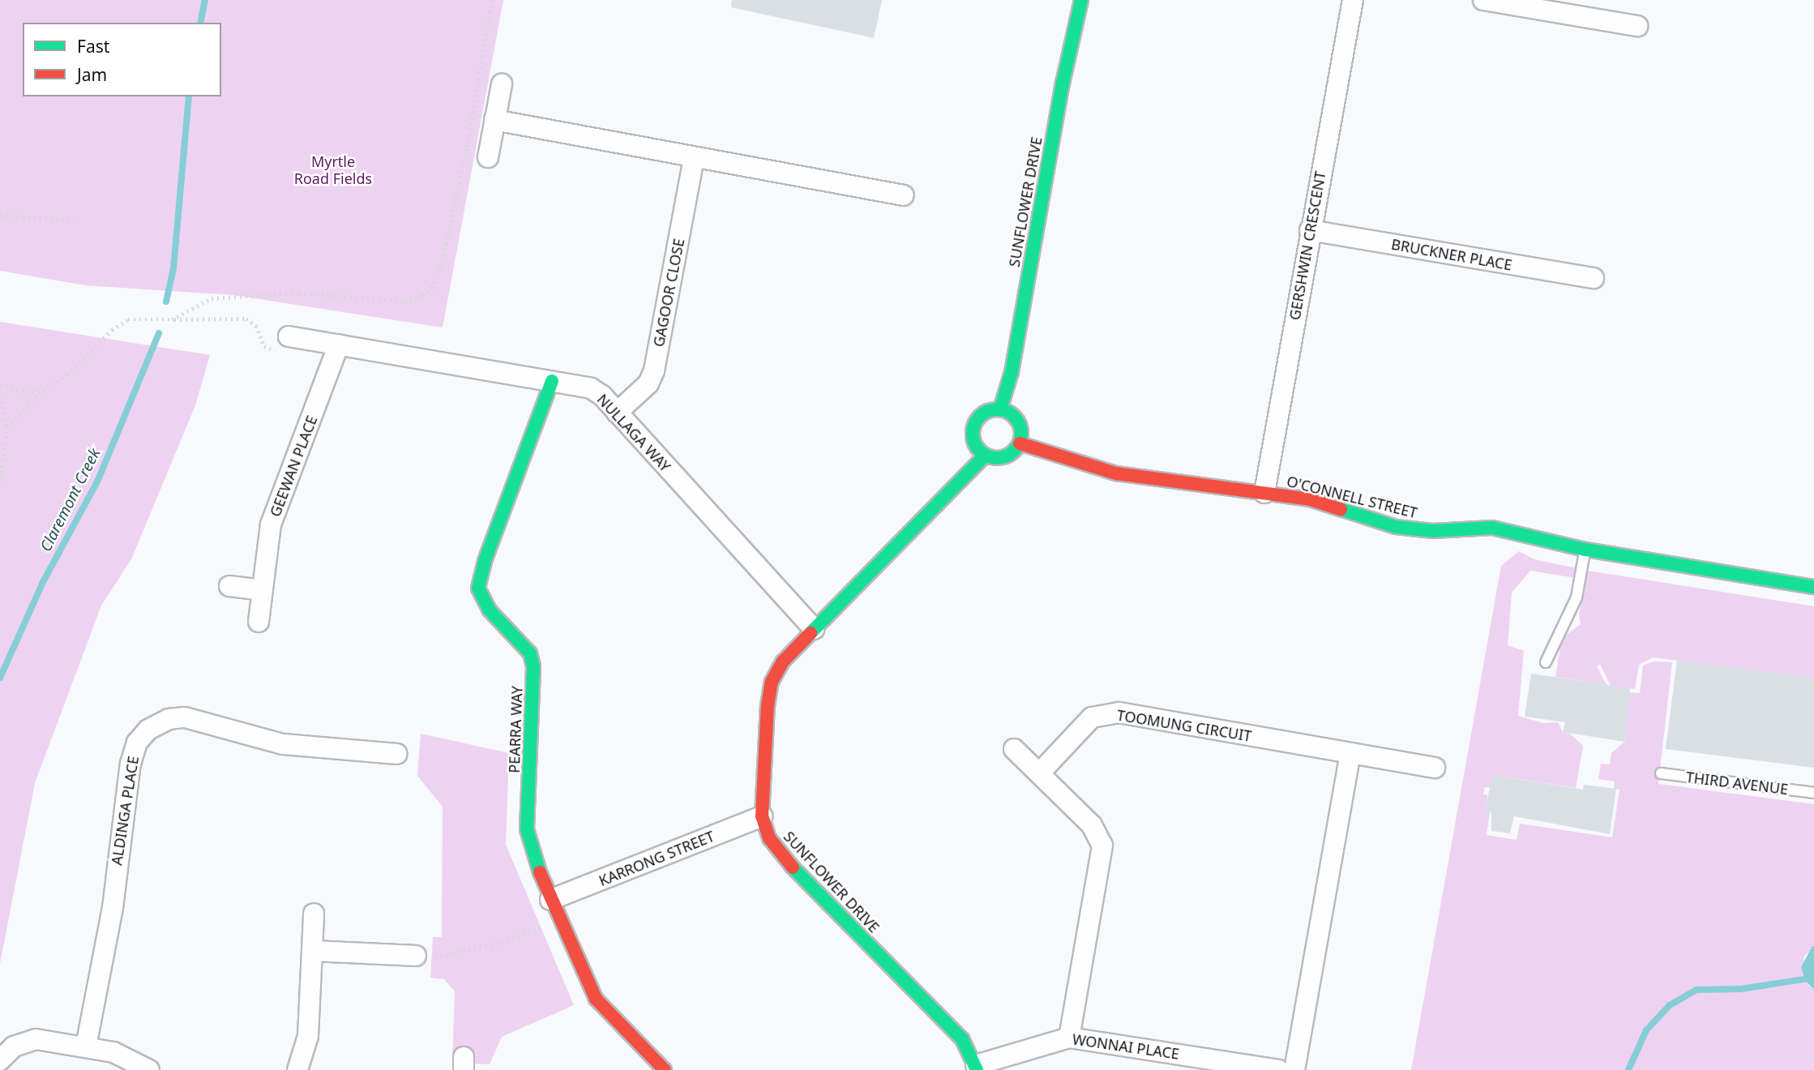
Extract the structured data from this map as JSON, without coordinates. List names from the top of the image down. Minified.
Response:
{"streets":{"street":["SUNFLOWER DRIVE","GERSHWIN CRESCENT","BRUCKNER PLACE","GAGOOR CLOSE","NULLAGA WAY","GEEWAN PLACE","O'CONNELL STREET","TOOMUNG CIRCUIT","PEARRA WAY","ALDINGA PLACE","KARRONG STREET","WONNAI PLACE"],"lane":["THIRD AVENUE"]},"crossings":[["SUNFLOWER DRIVE","NULLAGA WAY"],["SUNFLOWER DRIVE","O'CONNELL STREET"],["SUNFLOWER DRIVE","KARRONG STREET"],["SUNFLOWER DRIVE","WONNAI PLACE"],["GERSHWIN CRESCENT","BRUCKNER PLACE"],["GERSHWIN CRESCENT","O'CONNELL STREET"],["GAGOOR CLOSE","NULLAGA WAY"],["NULLAGA WAY","GEEWAN PLACE"],["NULLAGA WAY","PEARRA WAY"],["PEARRA WAY","KARRONG STREET"]],"water":["Claremont Creek"],"parks":["Myrtle Road Fields"],"legend":["Fast","Jam"]}
